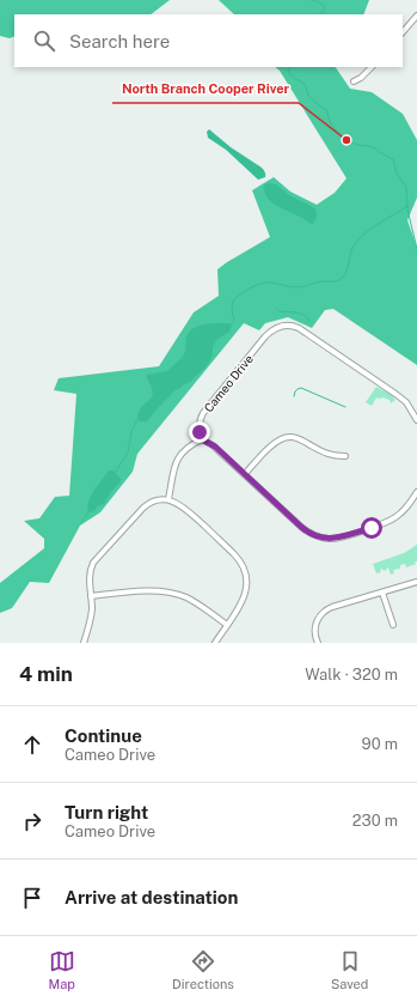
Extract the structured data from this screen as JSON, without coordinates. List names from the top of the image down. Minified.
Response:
{"streets":{"street":["Cameo Drive"]},"places":["North Branch Cooper River"],"page":{"search":"Search here","heading":["4 min","Walk · 320 m"],"list":[["Continue","Cameo Drive","90 m"],["Turn right","Cameo Drive","230 m"],"Arrive at destination"],"nav":["Map","Directions","Saved"]}}
